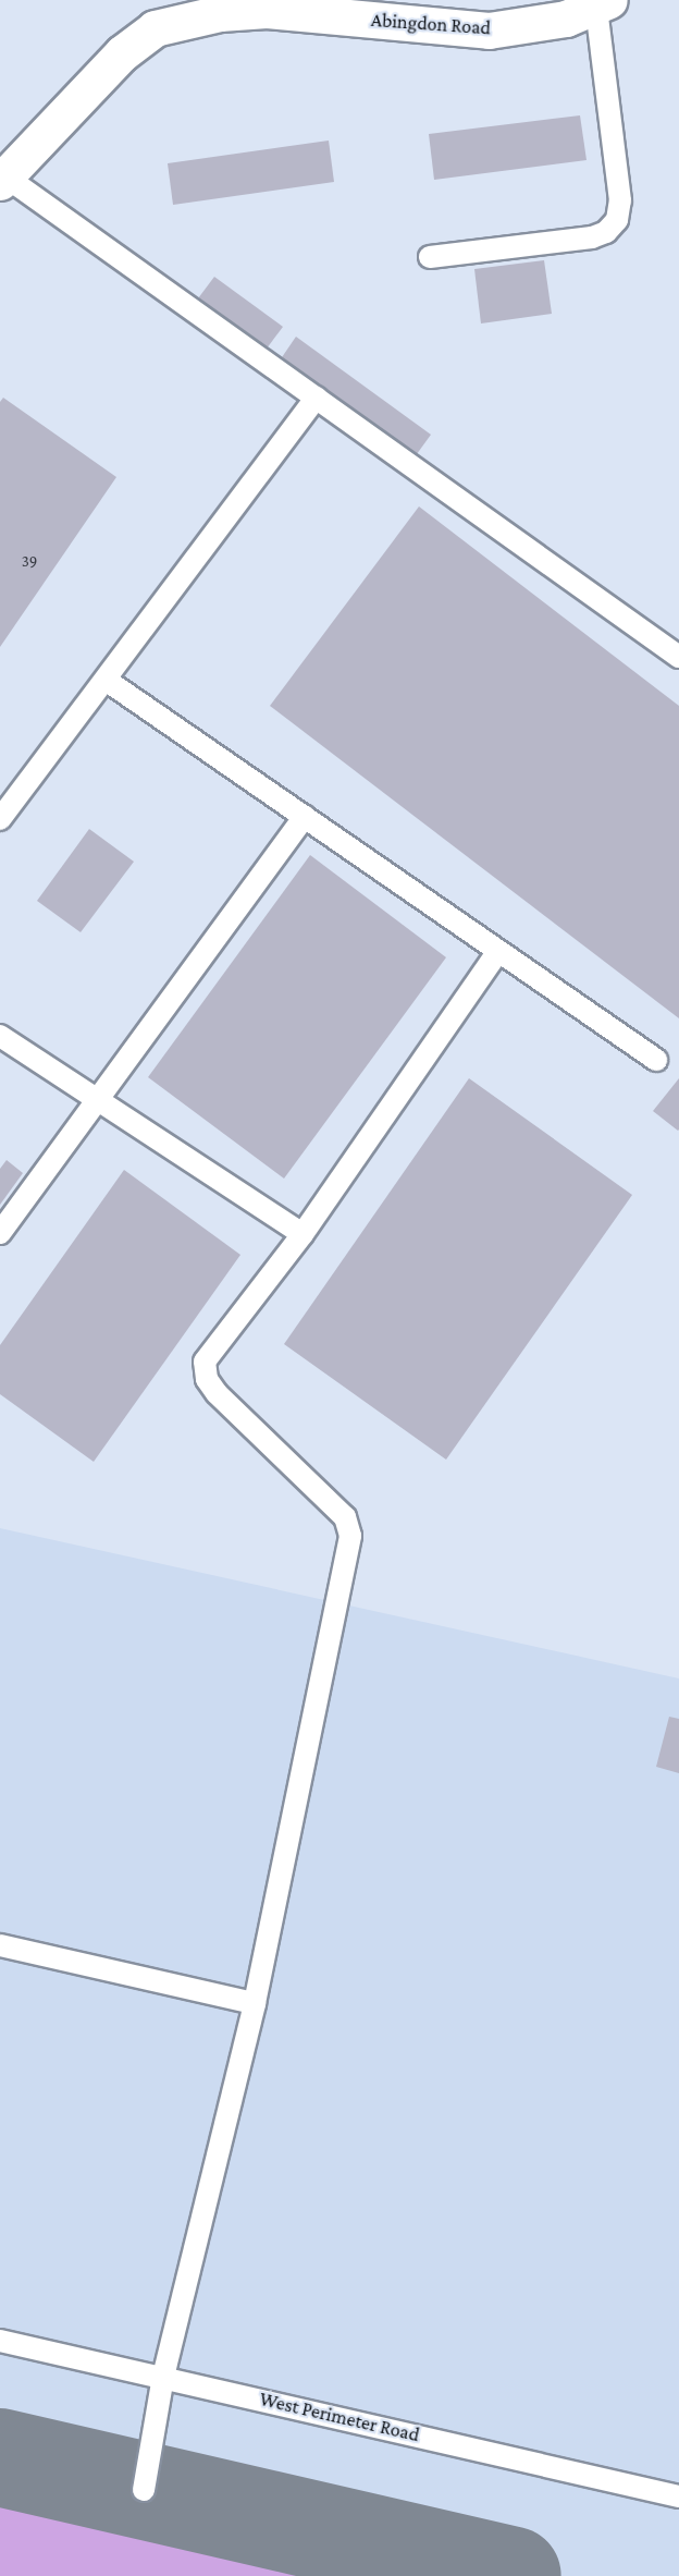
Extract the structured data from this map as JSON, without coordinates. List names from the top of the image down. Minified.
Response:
{"streets":{"street":["Abingdon Road"],"lane":["West Perimeter Road"]},"house_numbers":["39"]}
